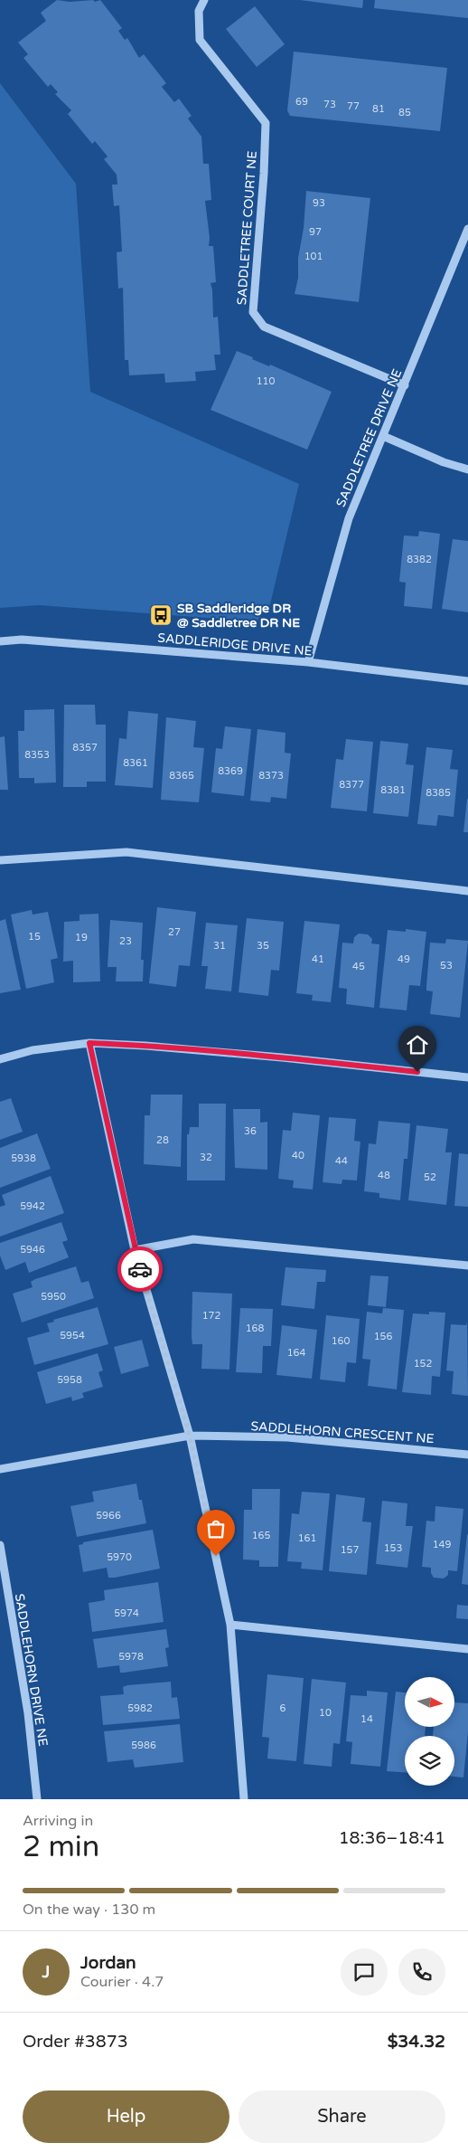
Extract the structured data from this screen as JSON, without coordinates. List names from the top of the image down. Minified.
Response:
{"streets":{"street":["SADDLETREE COURT NE","SADDLETREE DRIVE NE","SADDLERIDGE DRIVE NE","SADDLEHORN CRESCENT NE","SADDLEHORN DRIVE NE"]},"crossings":[["SADDLETREE COURT NE","SADDLETREE DRIVE NE"],["SADDLETREE DRIVE NE","SADDLERIDGE DRIVE NE"]],"places":{"bus stop":["SB Saddleridge DR @ Saddletree DR NE"]},"house_numbers":["69","73","77","81","85","93","97","101","110","8382","8357","8353","8361","8369","8365","8373","8377","8381","8385","27","15","19","23","31","35","41","49","53","45","36","28","40","32","5938","44","48","52","5942","5946","5950","172","168","5954","156","160","164","152","5958","5966","165","161","149","153","157","5970","5974","5978","5982","6","10","14","5986"],"north":"right","page":{"heading":["2 min","Arriving in","18:36–18:41"],"panel":["Jordan","Courier · 4.7","Order #3873","$34.32"],"bar":"On the way · 130 m","round":"J","buttons":["Help","Share"]}}
